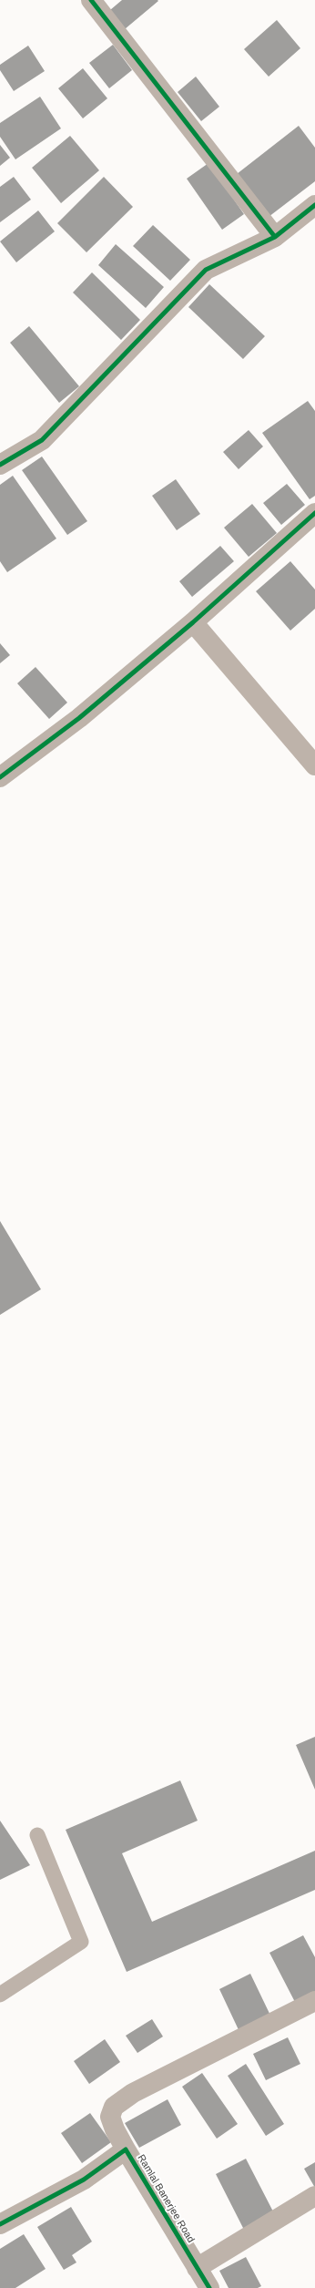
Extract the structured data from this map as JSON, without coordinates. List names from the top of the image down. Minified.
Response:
{"streets":{"street":["Ramlal Banerjee Road"]}}
